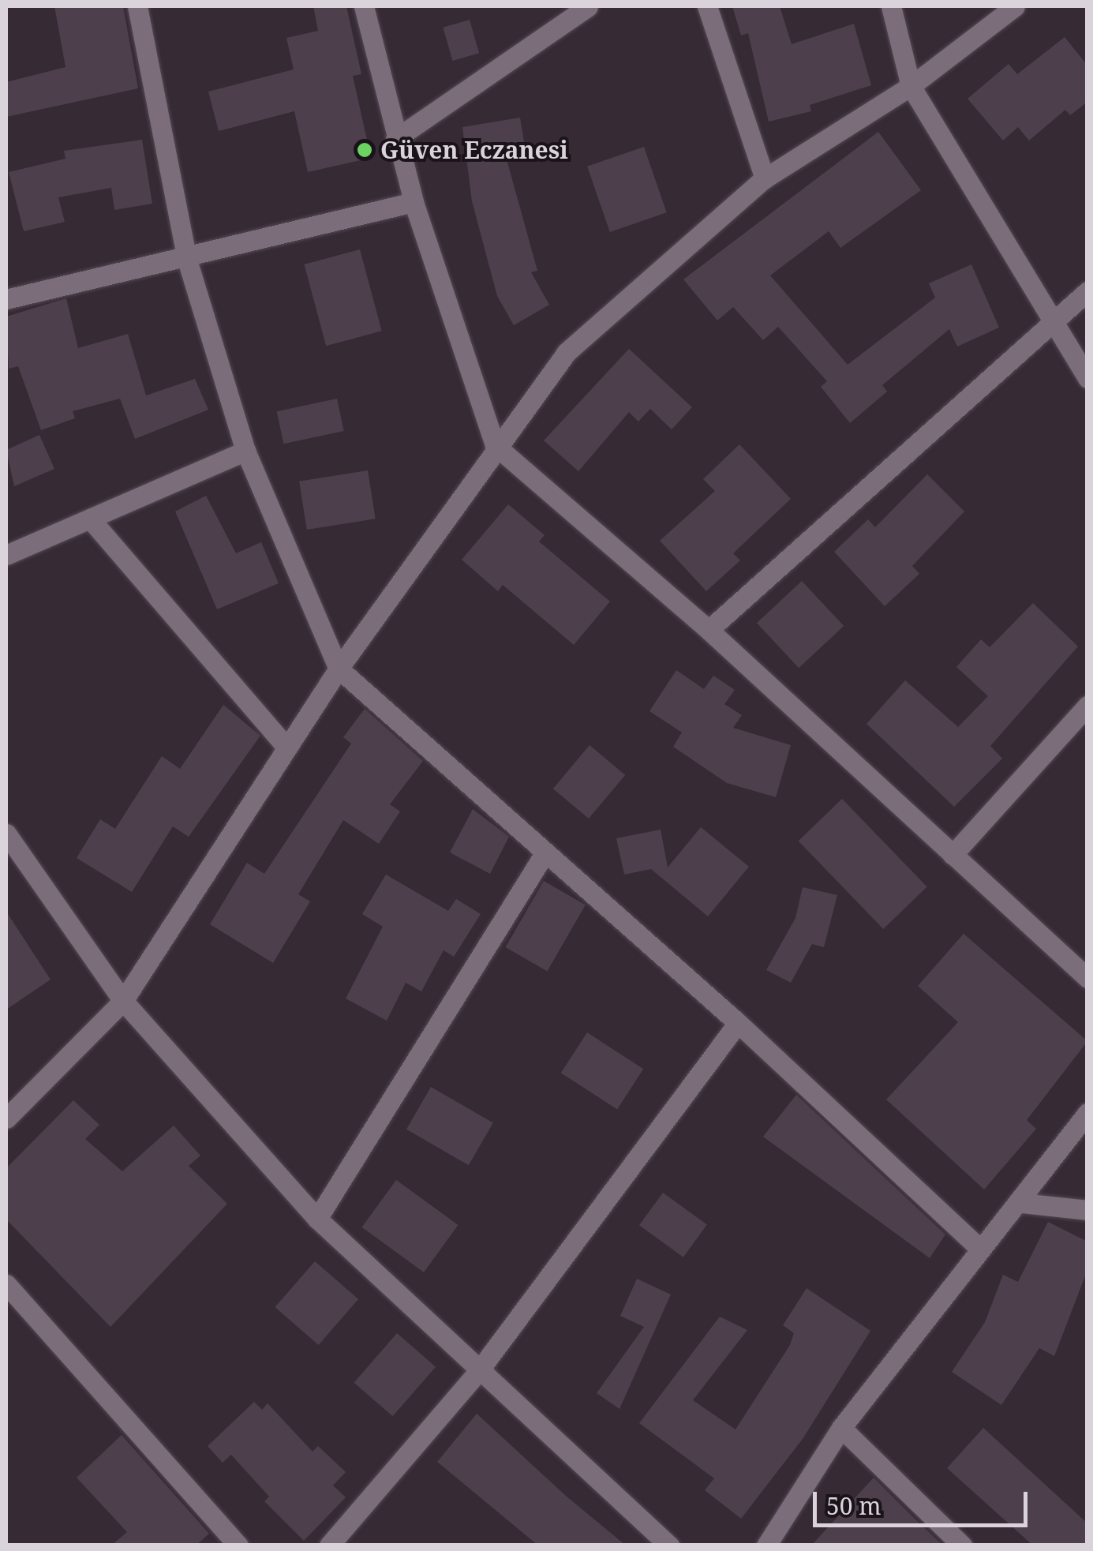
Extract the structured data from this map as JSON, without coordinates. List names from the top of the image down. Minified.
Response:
{"places":["Güven Eczanesi"],"scale_bar":"50 m"}
